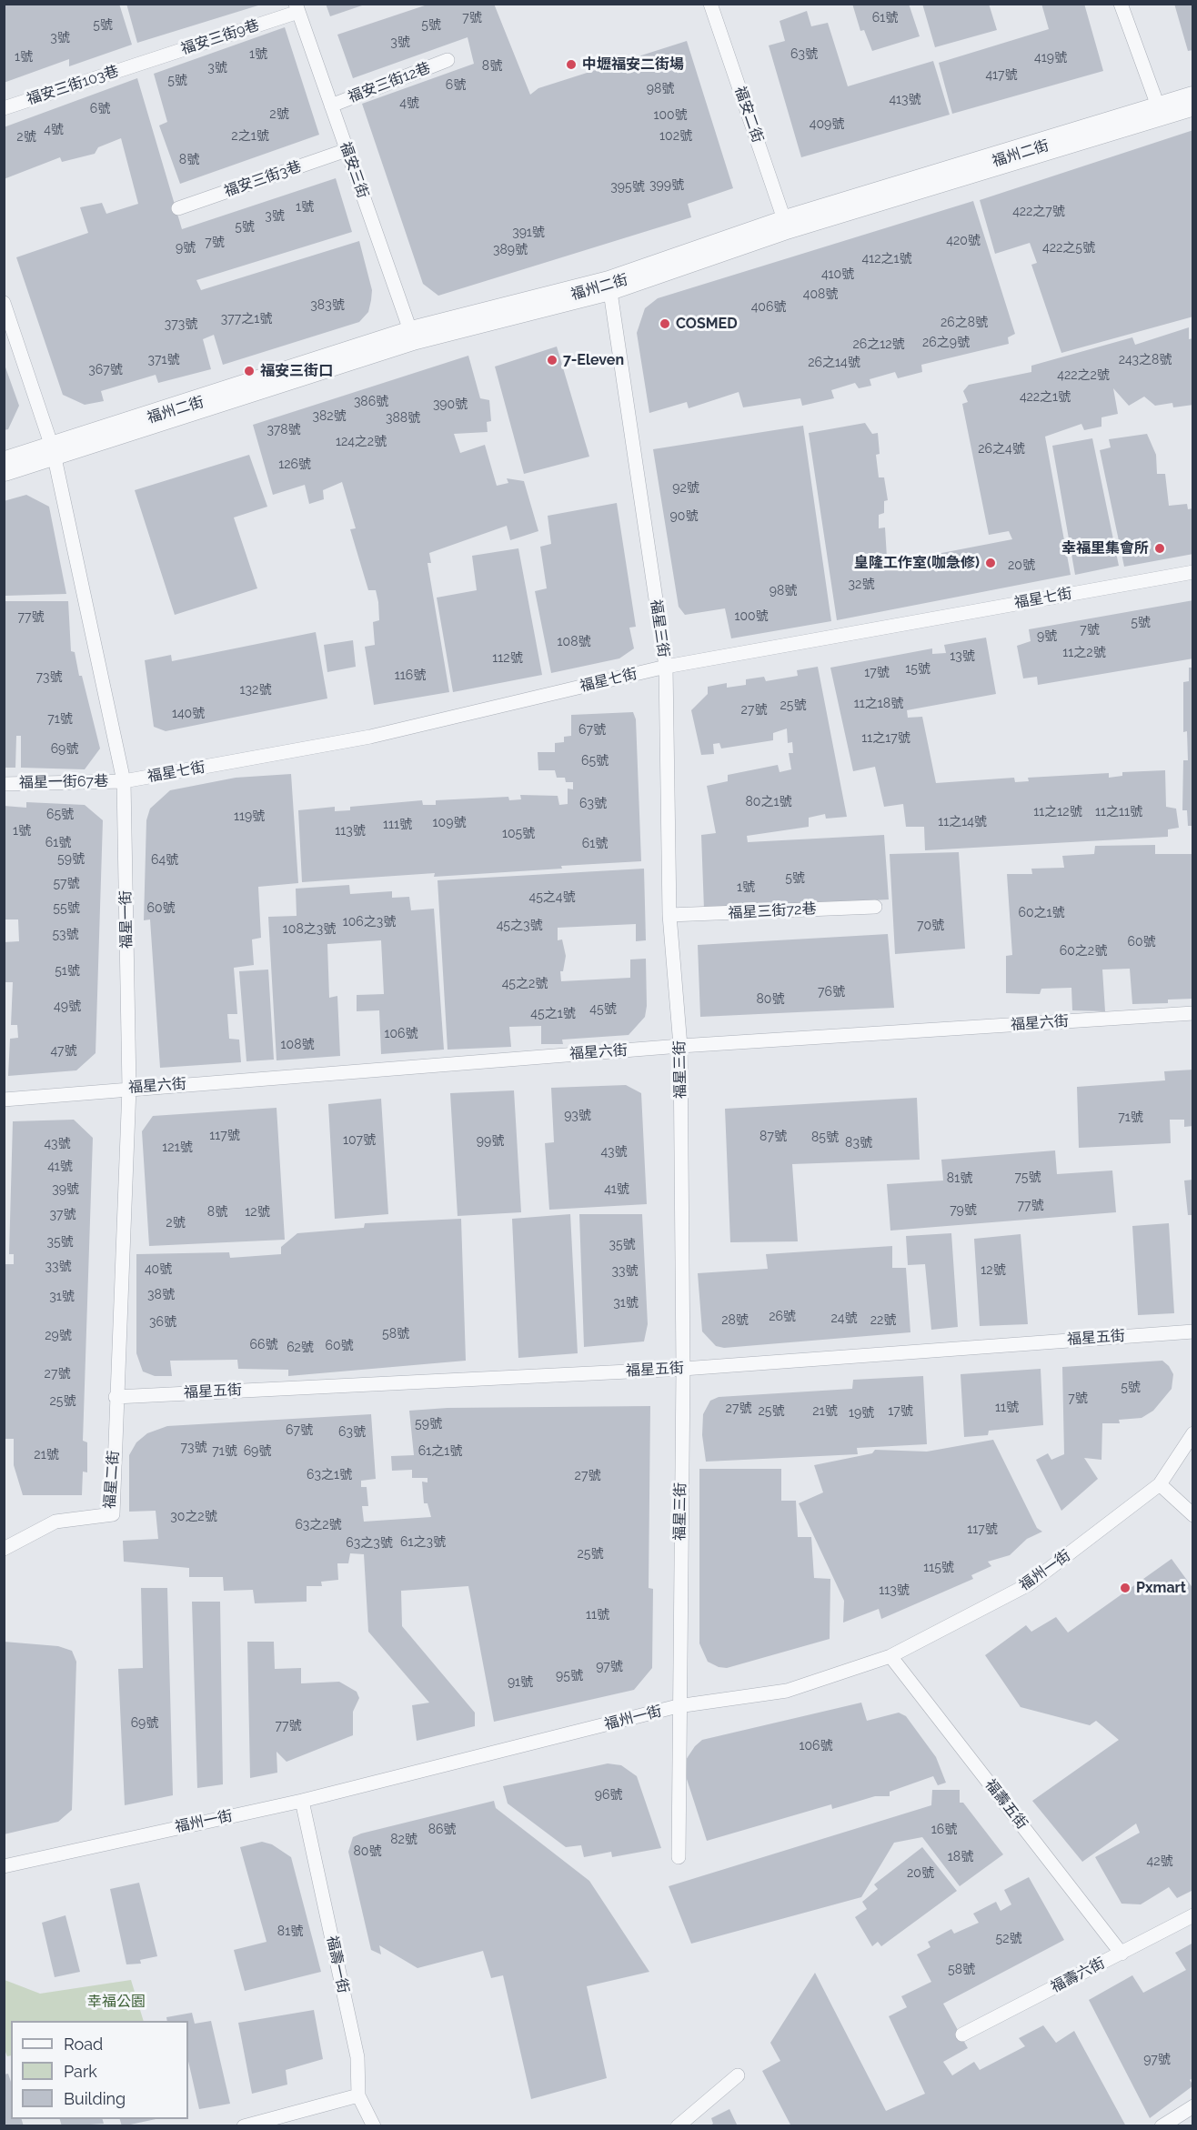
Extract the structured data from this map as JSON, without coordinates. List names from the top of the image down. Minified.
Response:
{"streets":{"street":["福州二街"],"lane":["福安三街9巷","福安三街12巷","福安三街103巷","福安二街","福安三街","福安三街3巷","福星七街","福星三街","福星一街67巷","福星三街72巷","福星一街","福星六街","福星五街","福星二街","福州一街","福壽五街","福壽一街","福壽六街"]},"crossings":[["福安三街9巷","福安三街103巷"],["福安三街9巷","福安三街"],["福安三街12巷","福安三街"],["福安二街","福州二街"],["福州二街","福安三街"],["福州二街","福星三街"],["福州二街","福星一街"],["福安三街","福安三街3巷"],["福星七街","福星三街"],["福星七街","福星一街67巷"],["福星七街","福星一街"],["福星三街","福星三街72巷"],["福星三街","福星六街"],["福星三街","福星五街"],["福星三街","福州一街"],["福星一街67巷","福星一街"],["福星一街","福星六街"],["福星一街","福星五街"],["福星一街","福星二街"],["福星五街","福星二街"],["福州一街","福壽五街"],["福州一街","福壽一街"],["福壽五街","福壽六街"]],"parks":["幸福公園"],"places":["中壢福安二街場","COSMED","7-Eleven","福安三街口","幸福里集會所","皇隆工作室(咖急修)","Pxmart"],"house_numbers":["7號","61號","5號","5號","3號","3號","1號","63號","1號","419號","8號","3號","417號","5號","6號","98號","413號","4號","6號","2號","100號","409號","4號","2之1號","102號","2號","8號","399號","395號","1號","422之7號","3號","5號","391號","420號","7號","9號","422之5號","389號","412之1號","410號","408號","383號","406號","377之1號","26之8號","373號","26之9號","26之12號","371號","243之8號","26之14號","367號","422之2號","422之1號","386號","390號","382號","388號","378號","124之2號","26之4號","126號","92號","90號","20號","32號","98號","100號","77號","5號","7號","9號","108號","11之2號","13號","112號","15號","17號","116號","73號","132號","11之18號","25號","27號","140號","71號","67號","11之17號","69號","65號","80之1號","63號","11之12號","11之11號","65號","119號","11之14號","109號","111號","1號","113號","105號","61號","61號","59號","64號","5號","57號","1號","45之4號","55號","60號","60之1號","106之3號","45之3號","70號","108之3號","53號","60號","60之2號","51號","45之2號","76號","80號","49號","45號","45之1號","106號","108號","47號","93號","71號","117號","87號","85號","107號","99號","83號","43號","121號","43號","41號","75號","81號","39號","41號","77號","79號","8號","12號","37號","2號","35號","35號","33號","40號","12號","33號","38號","31號","31號","26號","24號","28號","22號","36號","58號","29號","66號","60號","62號","27號","5號","7號","25號","11號","27號","25號","21號","17號","19號","59號","67號","63號","73號","71號","69號","61之1號","21號","63之1號","27號","30之2號","63之2號","117號","61之3號","63之3號","25號","115號","113號","11號","97號","95號","91號","69號","77號","106號","96號","86號","16號","82號","80號","18號","42號","20號","81號","52號","58號","97號"],"legend":["Road","Park","Building"]}
